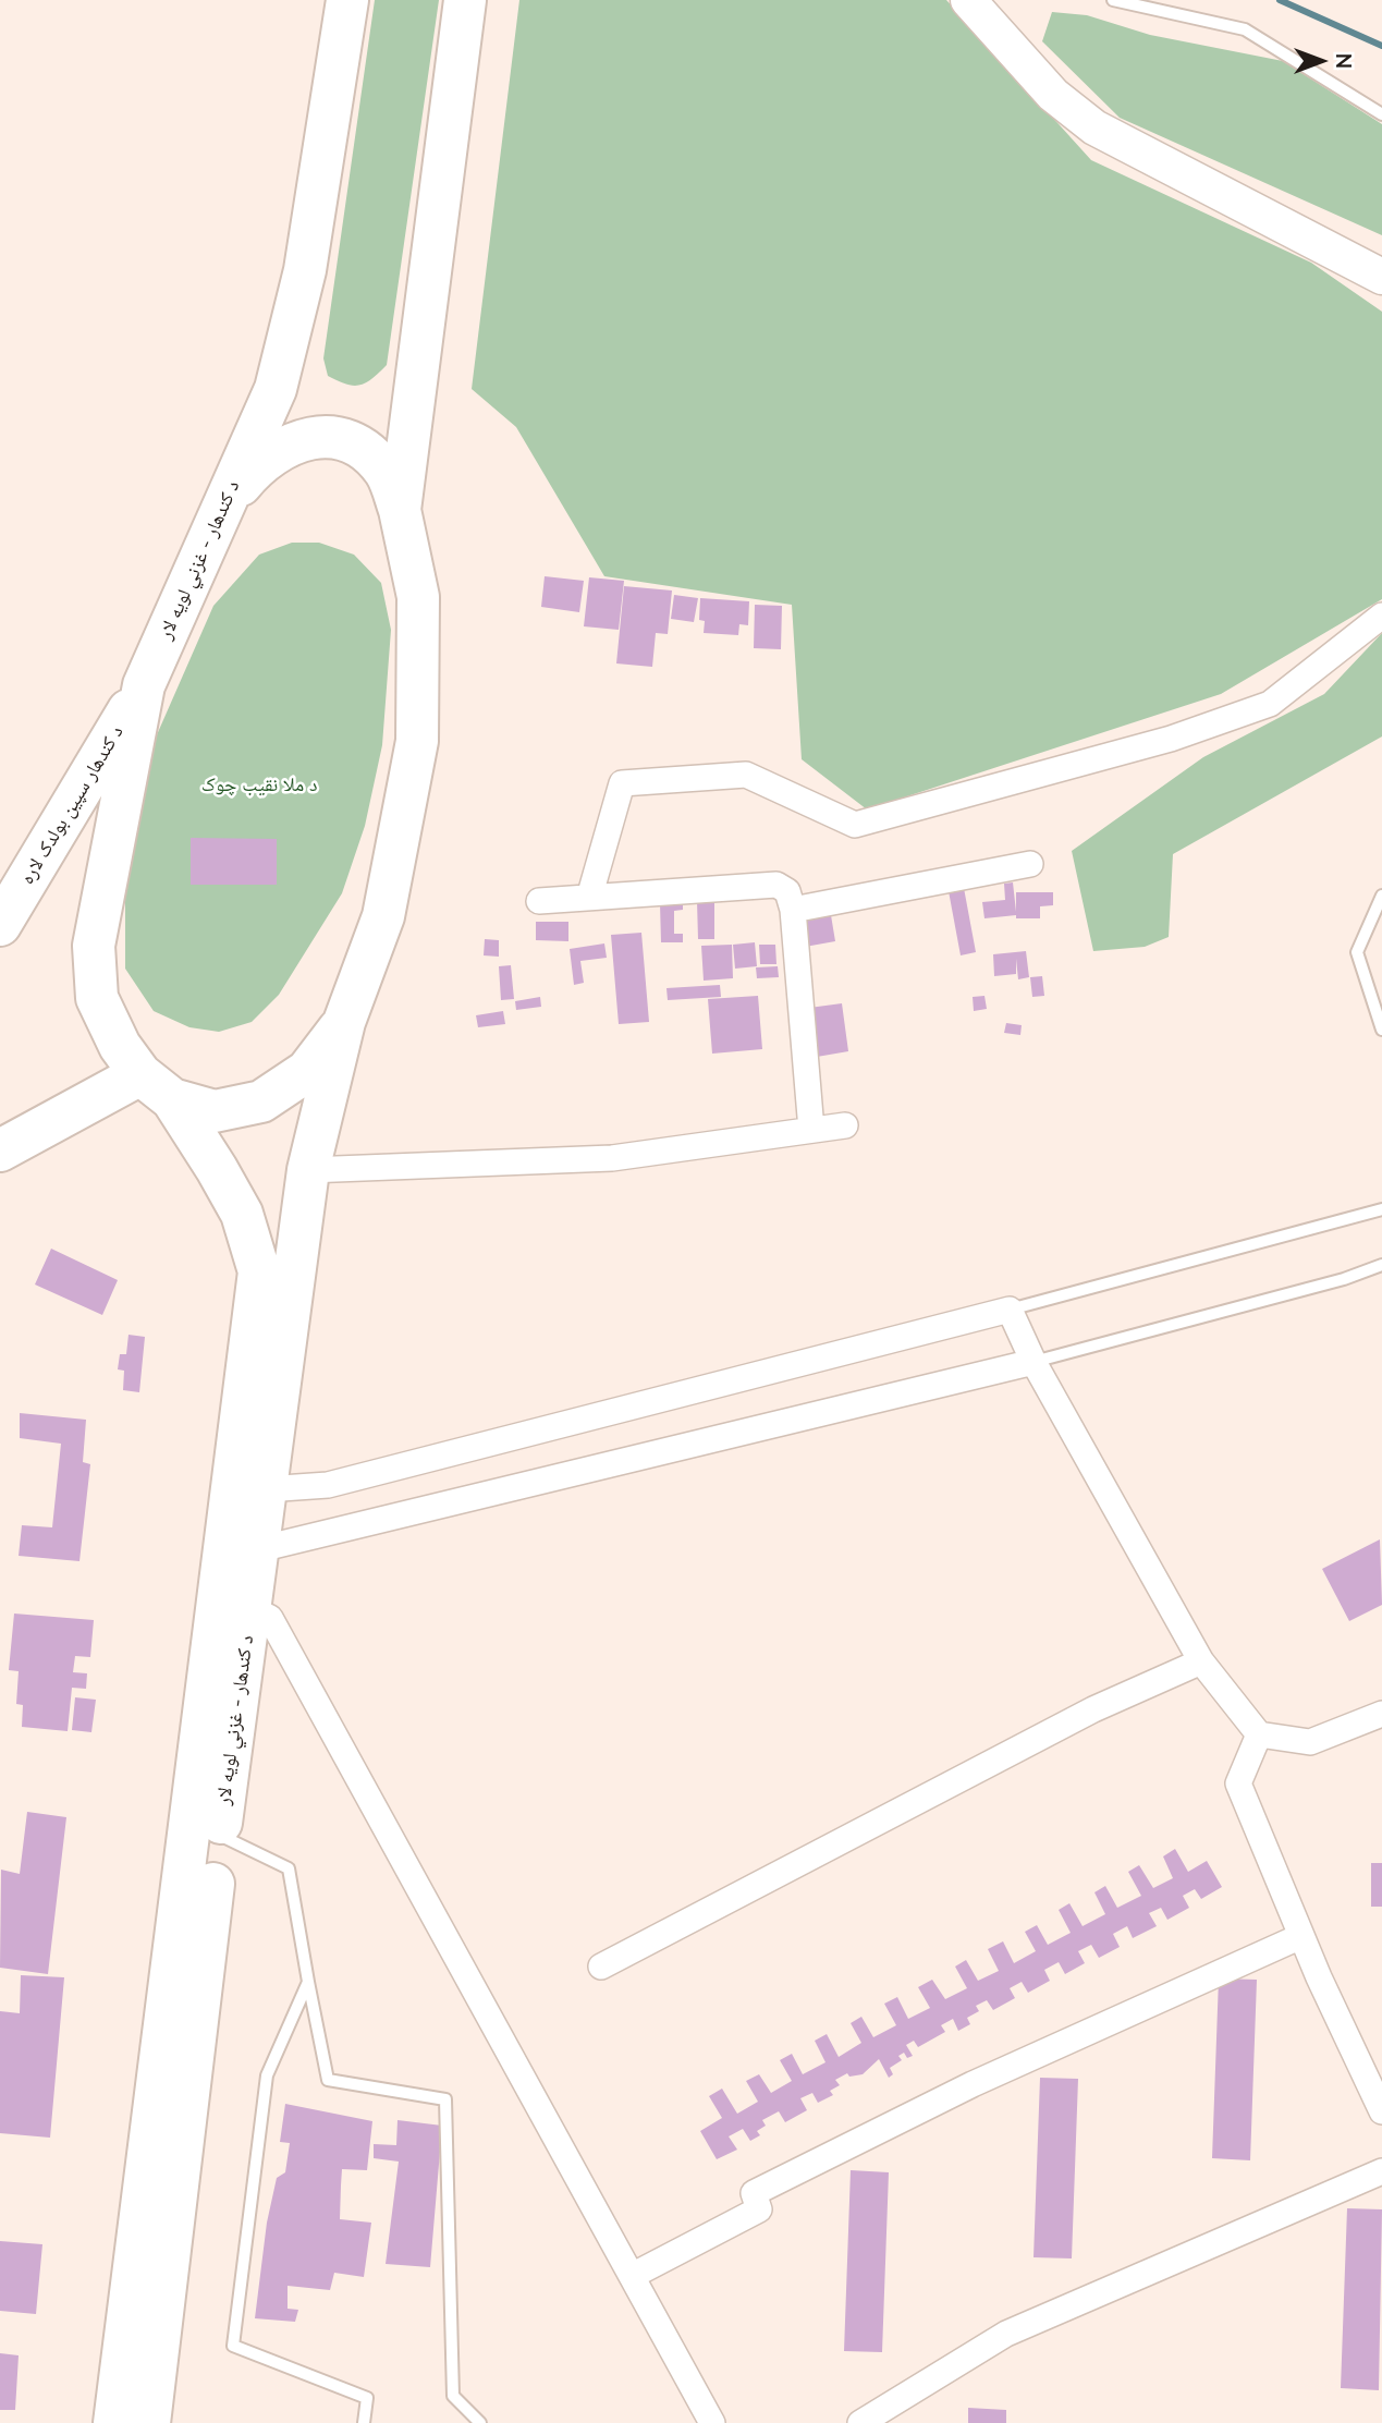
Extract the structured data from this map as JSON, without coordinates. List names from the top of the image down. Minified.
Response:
{"streets":{"highway":["د کندهار - غزني لويه لار","د کندهار سپین بولدک لاره"]},"crossings":[["د کندهار - غزني لويه لار","د کندهار سپین بولدک لاره"]],"parks":["د ملا نقيب چوک"],"north":"right"}
